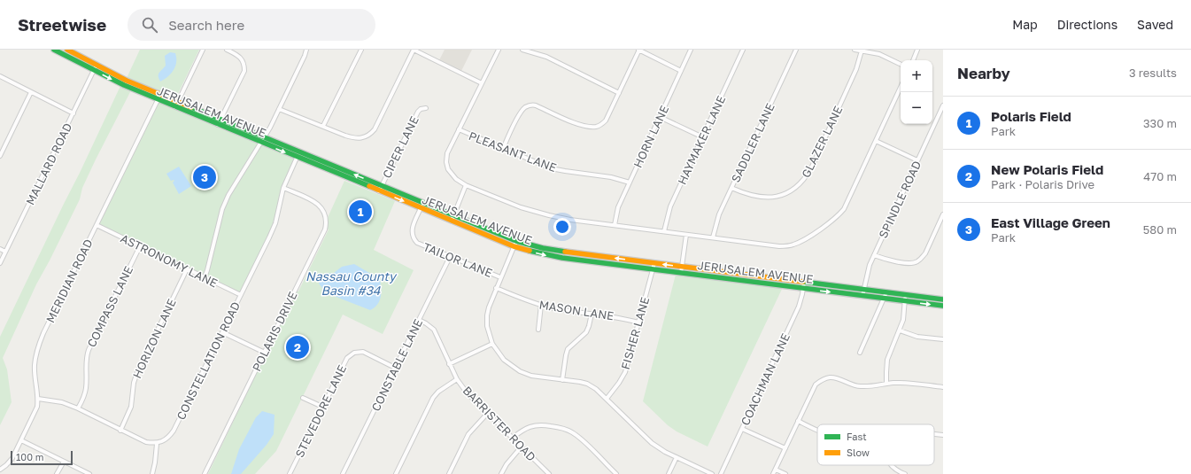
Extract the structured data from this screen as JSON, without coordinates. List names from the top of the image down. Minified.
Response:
{"streets":{"main road":["JERUSALEM AVENUE"],"street":["HORN LANE","HAYMAKER LANE","GLAZER LANE","SADDLER LANE","CIPER LANE","PLEASANT LANE","MALLARD ROAD","SPINDLE ROAD","TAILOR LANE","ASTRONOMY LANE","MERIDIAN ROAD","COMPASS LANE","MASON LANE","POLARIS DRIVE","FISHER LANE","HORIZON LANE","CONSTELLATION ROAD","CONSTABLE LANE","COACHMAN LANE","STEVEDORE LANE","BARRISTER ROAD"]},"crossings":[["JERUSALEM AVENUE","CIPER LANE"],["JERUSALEM AVENUE","MALLARD ROAD"],["JERUSALEM AVENUE","SPINDLE ROAD"],["JERUSALEM AVENUE","TAILOR LANE"],["JERUSALEM AVENUE","MERIDIAN ROAD"],["JERUSALEM AVENUE","FISHER LANE"],["JERUSALEM AVENUE","CONSTELLATION ROAD"],["JERUSALEM AVENUE","COACHMAN LANE"],["HORN LANE","PLEASANT LANE"],["GLAZER LANE","SADDLER LANE"],["TAILOR LANE","CONSTABLE LANE"],["ASTRONOMY LANE","MERIDIAN ROAD"],["ASTRONOMY LANE","COMPASS LANE"],["ASTRONOMY LANE","HORIZON LANE"],["ASTRONOMY LANE","CONSTELLATION ROAD"],["MASON LANE","FISHER LANE"],["POLARIS DRIVE","CONSTELLATION ROAD"],["CONSTABLE LANE","STEVEDORE LANE"],["CONSTABLE LANE","BARRISTER ROAD"]],"water":["Nassau County Basin #34"],"legend":["Fast","Slow"],"scale_bar":"100 m","page":{"header":"Streetwise","search":"Search here","nav":["Map","Directions","Saved"],"heading":["Nearby","3 results"],"map_buttons":["+","−"],"list":[{"mark":"1","name":"Polaris Field","note":"Park","value":"330 m"},{"mark":"2","name":"New Polaris Field","note":"Park · Polaris Drive","value":"470 m"},{"mark":"3","name":"East Village Green","note":"Park","value":"580 m"}],"pins":["3","1","2"],"scale":"100 m"}}
